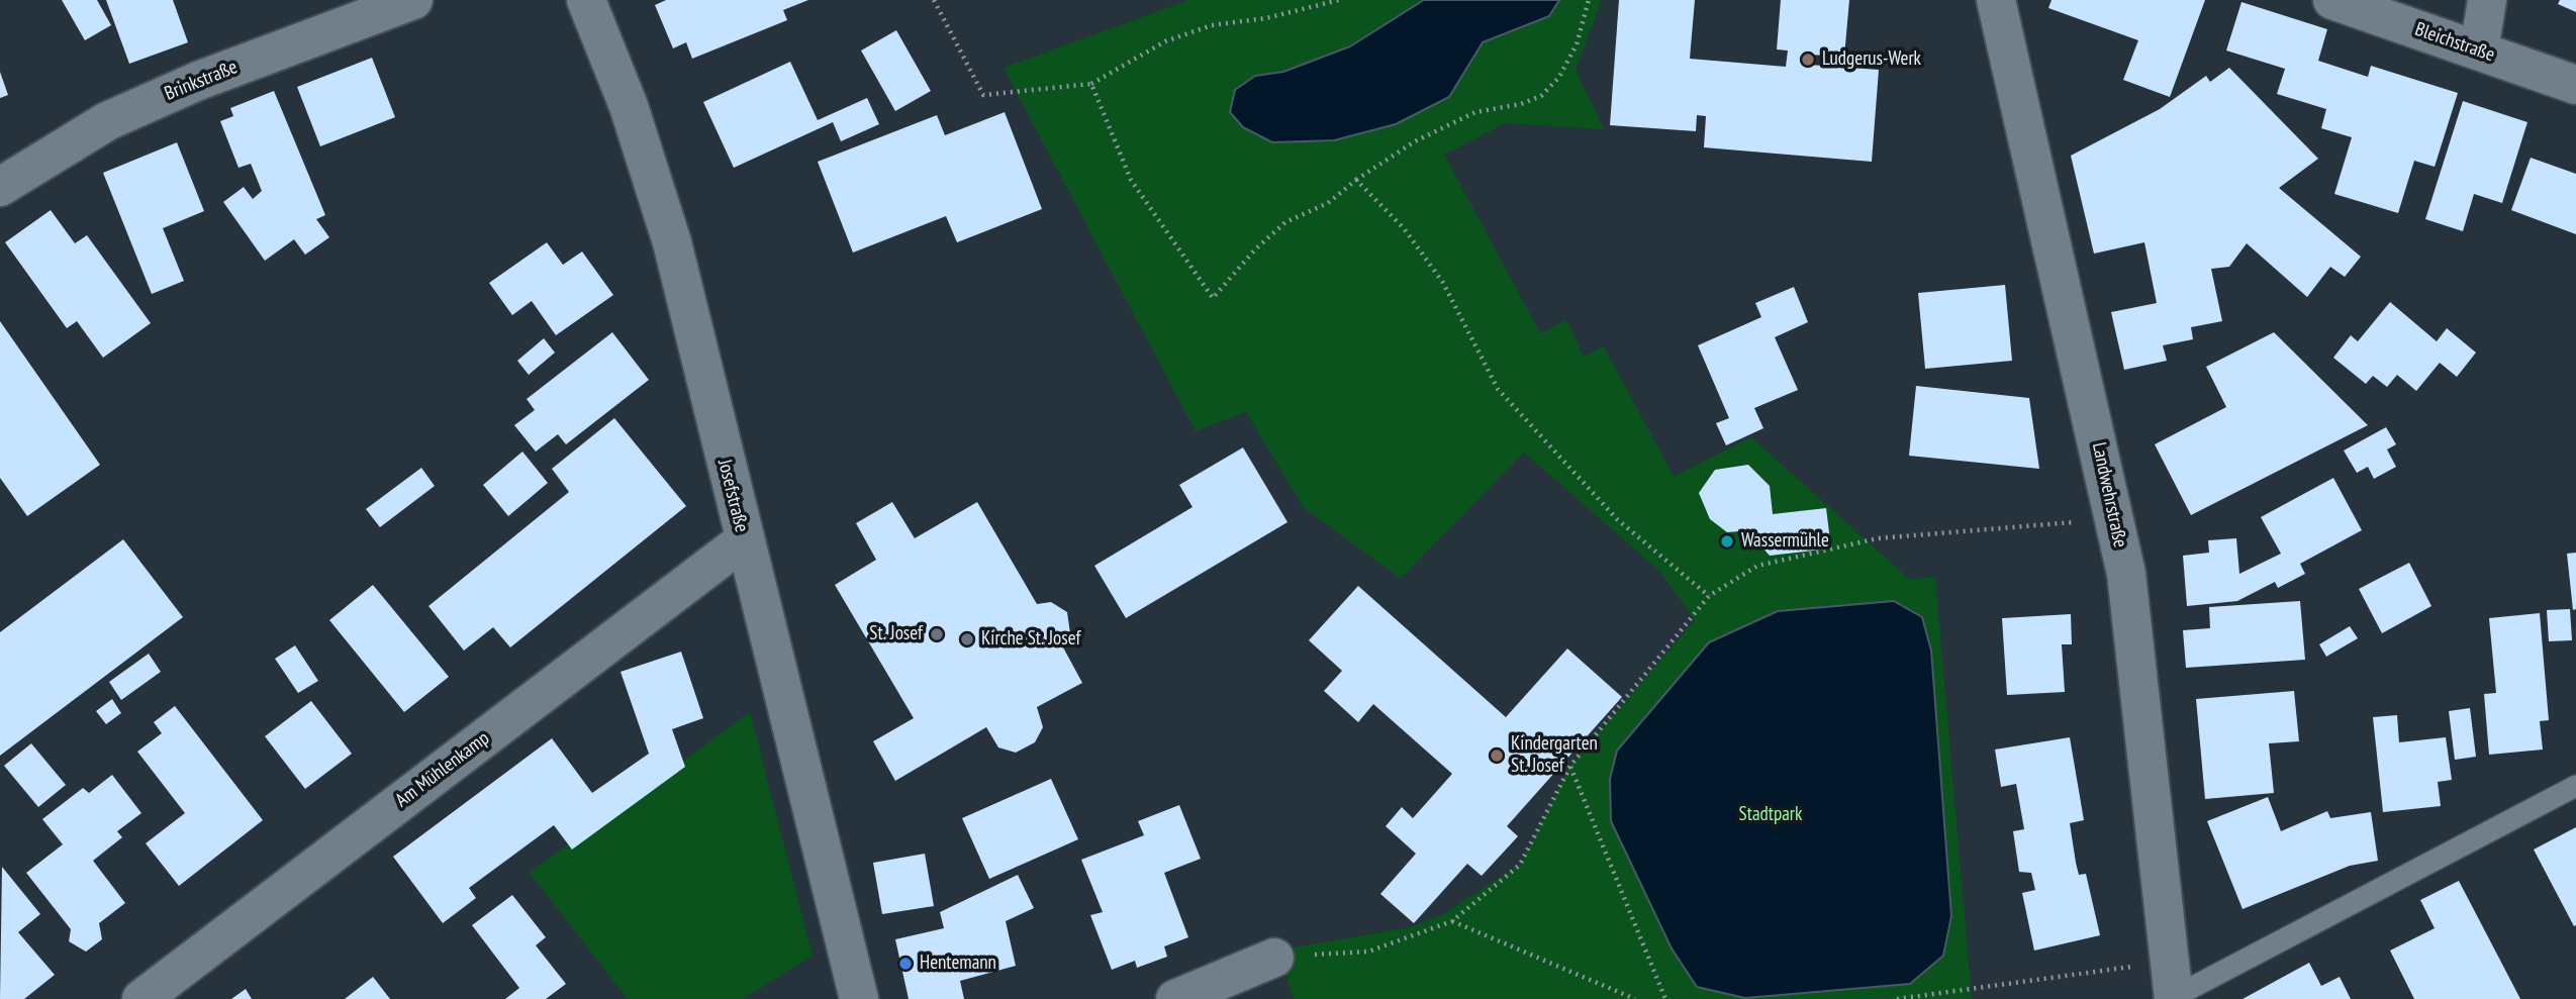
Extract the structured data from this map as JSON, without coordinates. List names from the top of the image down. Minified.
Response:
{"streets":{"street":["Bleichstraße","Brinkstraße","Landwehrstraße","Josefstraße","Am Mühlenkamp"]},"crossings":[["Josefstraße","Am Mühlenkamp"]],"parks":["Stadtpark"],"places":["Ludgerus-Werk","Wassermühle","St. Josef","Kirche St. Josef","Kindergarten St. Josef","Hentemann"]}
